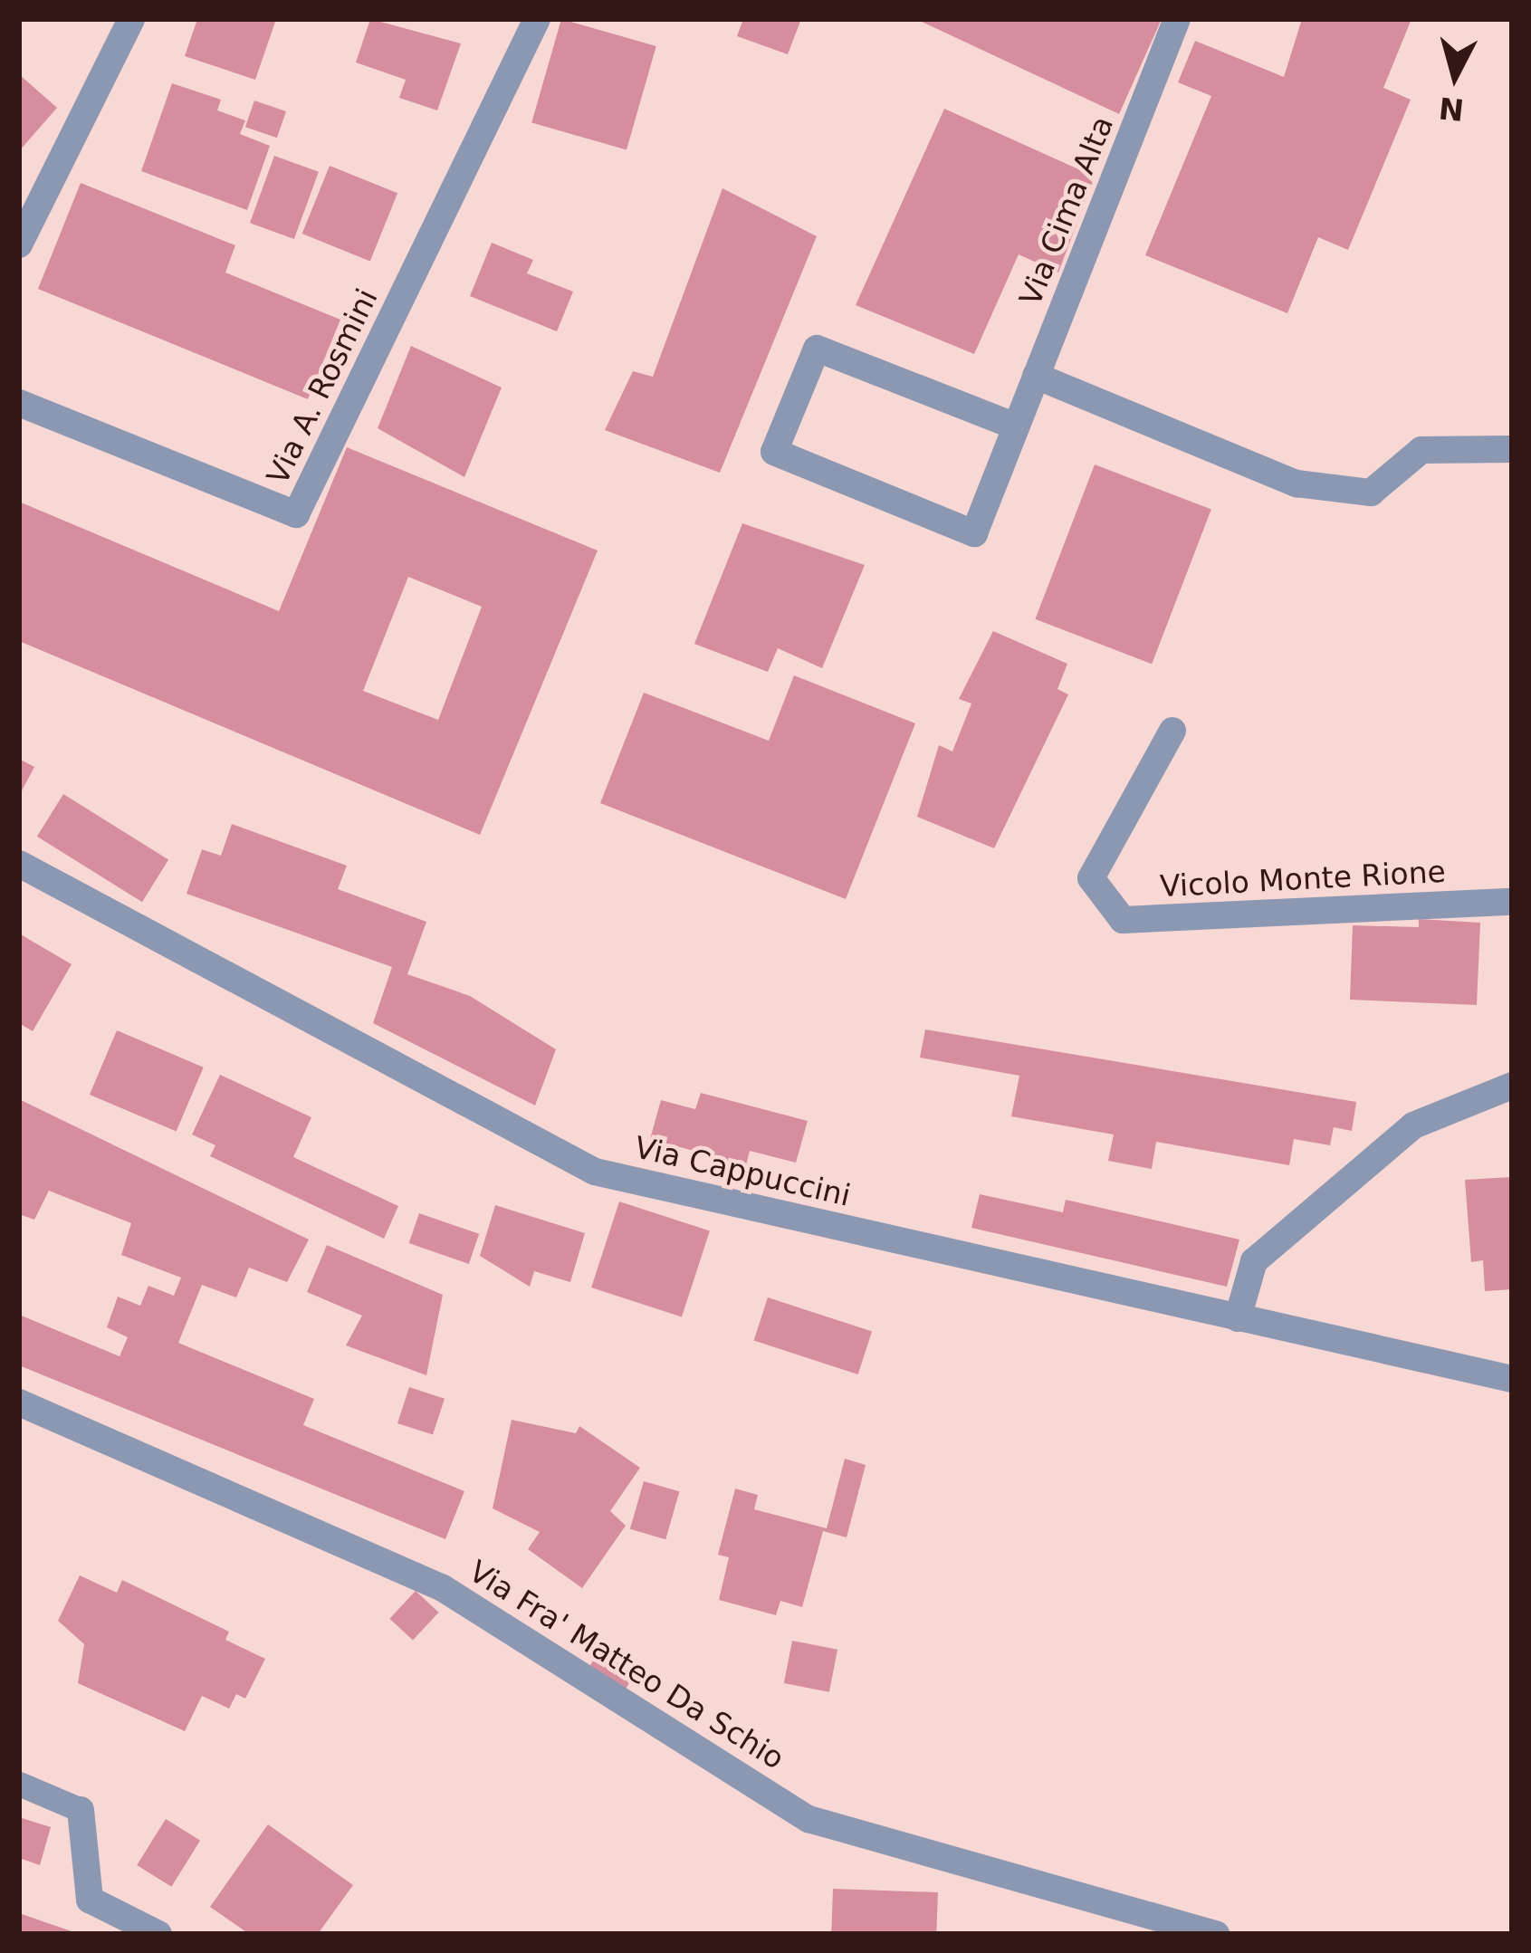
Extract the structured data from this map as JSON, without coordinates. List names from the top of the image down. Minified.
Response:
{"streets":{"street":["Via Cima Alta","Via A. Rosmini","Vicolo Monte Rione","Via Cappuccini","Via Fra' Matteo Da Schio"]},"north":"bottom"}
